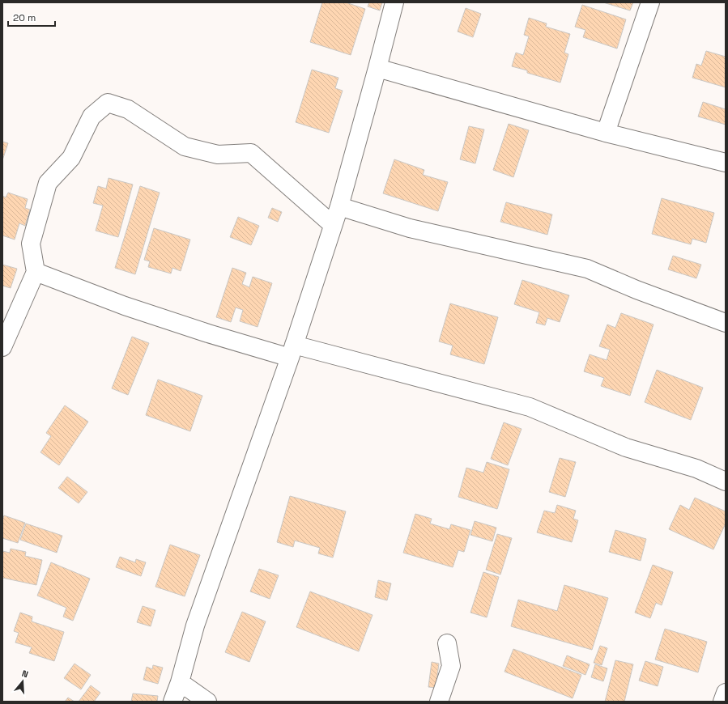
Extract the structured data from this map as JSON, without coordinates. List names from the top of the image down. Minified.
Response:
{"scale_bar":"20 m","north":"top"}
